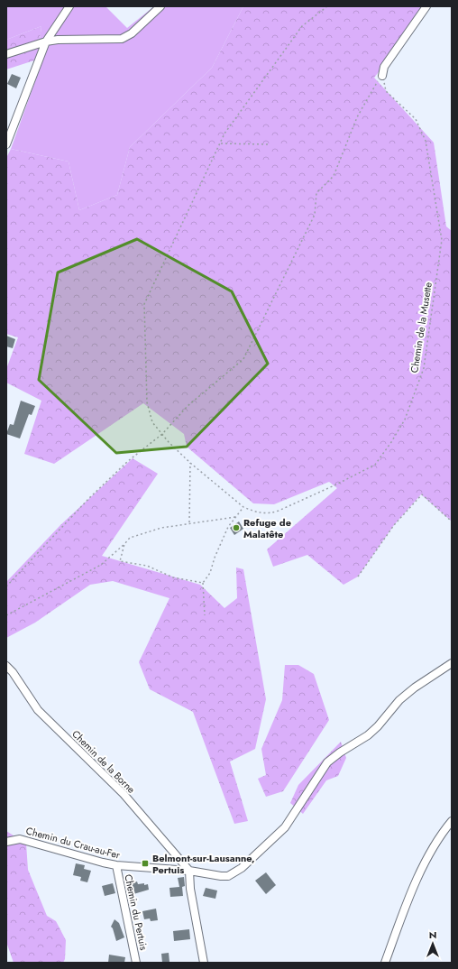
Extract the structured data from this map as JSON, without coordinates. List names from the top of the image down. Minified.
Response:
{"streets":{"street":["Chemin de la Borne","Chemin du Crau-au-Fer","Chemin du Pertuis"],"path":["Chemin de la Musette"]},"crossings":[["Chemin de la Borne","Chemin du Crau-au-Fer"],["Chemin du Crau-au-Fer","Chemin du Pertuis"]],"places":{"other":["Refuge de Malatête"],"transit":["Belmont-sur-Lausanne, Pertuis"]},"north":"top"}
